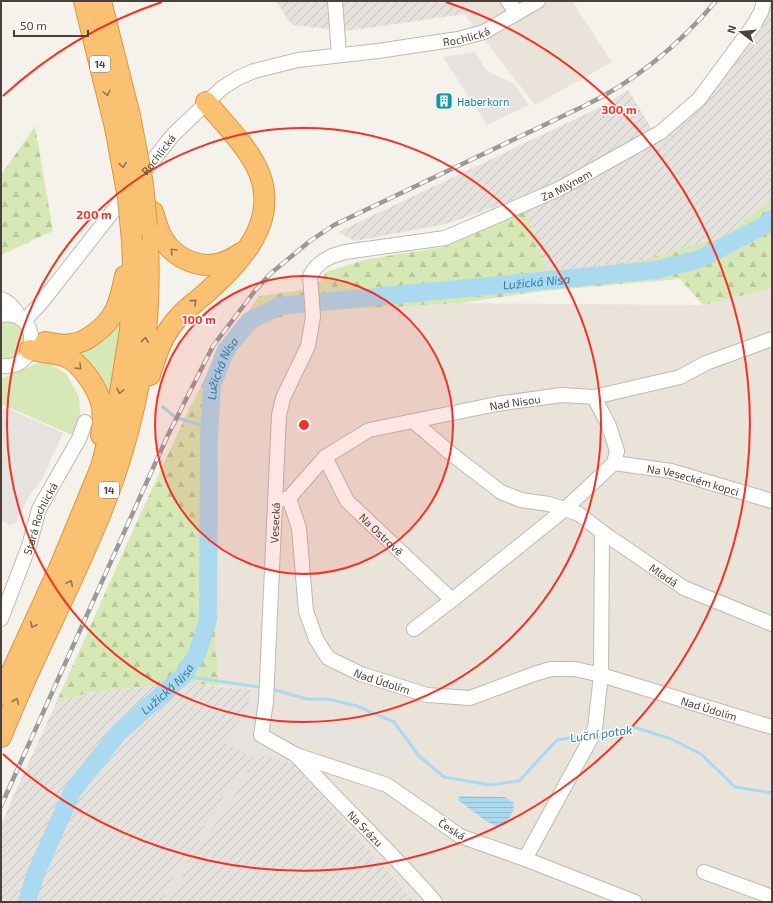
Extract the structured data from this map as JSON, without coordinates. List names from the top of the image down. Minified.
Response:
{"streets":{"highway":["14"],"street":["Rochlická","Za Mlýnem","Nad Nisou","Na Veseckém kopci","Stará Rochlická","Vesecká","Na Ostrově","Mladá","Nad Údolím","Na Srázu","Česká"]},"crossings":[["Za Mlýnem","Vesecká"],["Nad Nisou","Vesecká"],["Nad Nisou","Na Ostrově"],["Nad Nisou","Nad Údolím"],["Vesecká","Nad Údolím"],["Vesecká","Na Srázu"],["Vesecká","Česká"],["Na Srázu","Česká"]],"water":["Lužická Nisa","Luční potok"],"places":{"building":["Haberkorn"]},"scale_bar":"50 m","north":"left","rings":["300 m","200 m","100 m"]}
